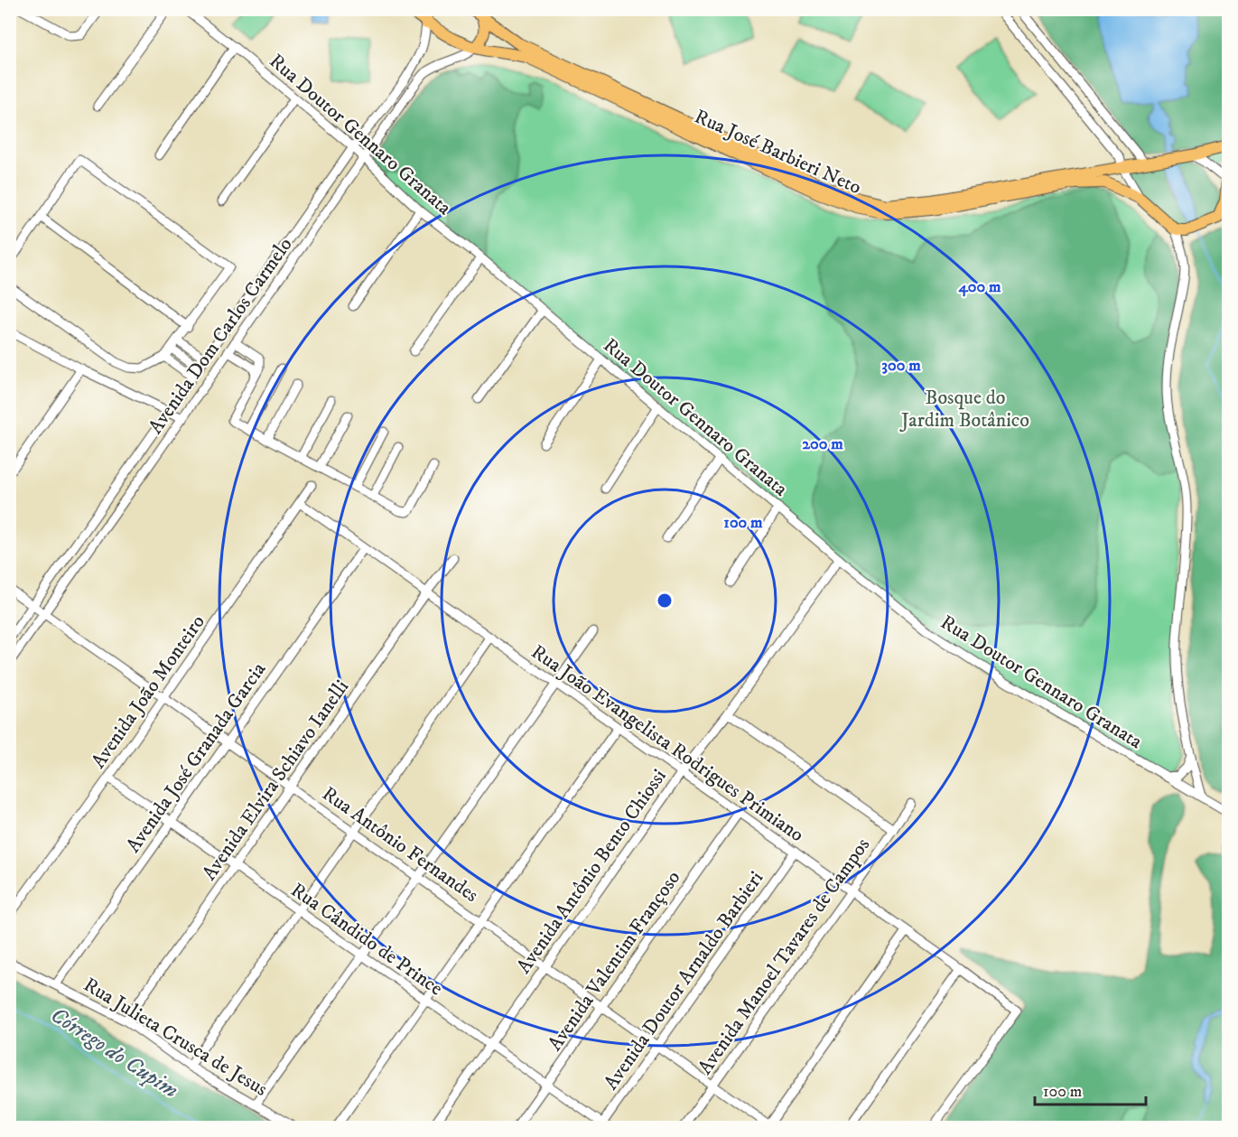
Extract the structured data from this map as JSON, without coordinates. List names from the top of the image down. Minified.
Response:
{"streets":{"main road":["Rua José Barbieri Neto"],"street":["Rua Doutor Gennaro Granata","Avenida Dom Carlos Carmelo","Avenida João Monteiro","Rua João Evangelista Rodrigues Primiano","Avenida José Granada Garcia","Avenida Elvira Schiavo Ianelli","Rua Antônio Fernandes","Avenida Antônio Bento Chiossi","Rua Cândido de Prince","Avenida Manoel Tavares de Campos","Avenida Valentim Françoso","Avenida Doutor Arnaldo Barbieri","Rua Julieta Crusca de Jesus"]},"crossings":[["Rua Doutor Gennaro Granata","Avenida Dom Carlos Carmelo"],["Rua Doutor Gennaro Granata","Avenida Antônio Bento Chiossi"],["Rua José Barbieri Neto","Avenida Dom Carlos Carmelo"],["Avenida Dom Carlos Carmelo","Rua Antônio Fernandes"],["Avenida João Monteiro","Rua João Evangelista Rodrigues Primiano"],["Avenida João Monteiro","Rua Antônio Fernandes"],["Avenida João Monteiro","Rua Cândido de Prince"],["Rua João Evangelista Rodrigues Primiano","Avenida José Granada Garcia"],["Rua João Evangelista Rodrigues Primiano","Avenida Elvira Schiavo Ianelli"],["Rua João Evangelista Rodrigues Primiano","Avenida Antônio Bento Chiossi"],["Rua João Evangelista Rodrigues Primiano","Avenida Manoel Tavares de Campos"],["Rua João Evangelista Rodrigues Primiano","Avenida Valentim Françoso"],["Rua João Evangelista Rodrigues Primiano","Avenida Doutor Arnaldo Barbieri"],["Avenida José Granada Garcia","Rua Antônio Fernandes"],["Avenida José Granada Garcia","Rua Cândido de Prince"],["Avenida José Granada Garcia","Rua Julieta Crusca de Jesus"],["Avenida Elvira Schiavo Ianelli","Rua Antônio Fernandes"],["Avenida Elvira Schiavo Ianelli","Rua Cândido de Prince"],["Avenida Elvira Schiavo Ianelli","Rua Julieta Crusca de Jesus"],["Rua Antônio Fernandes","Avenida Antônio Bento Chiossi"],["Rua Antônio Fernandes","Avenida Manoel Tavares de Campos"],["Rua Antônio Fernandes","Avenida Valentim Françoso"],["Rua Antônio Fernandes","Avenida Doutor Arnaldo Barbieri"],["Avenida Antônio Bento Chiossi","Rua Cândido de Prince"],["Rua Cândido de Prince","Avenida Valentim Françoso"],["Rua Cândido de Prince","Avenida Doutor Arnaldo Barbieri"]],"water":["Córrego do Cupim"],"parks":["Bosque do Jardim Botânico"],"scale_bar":"100 m","rings":["400 m","300 m","200 m","100 m"]}
